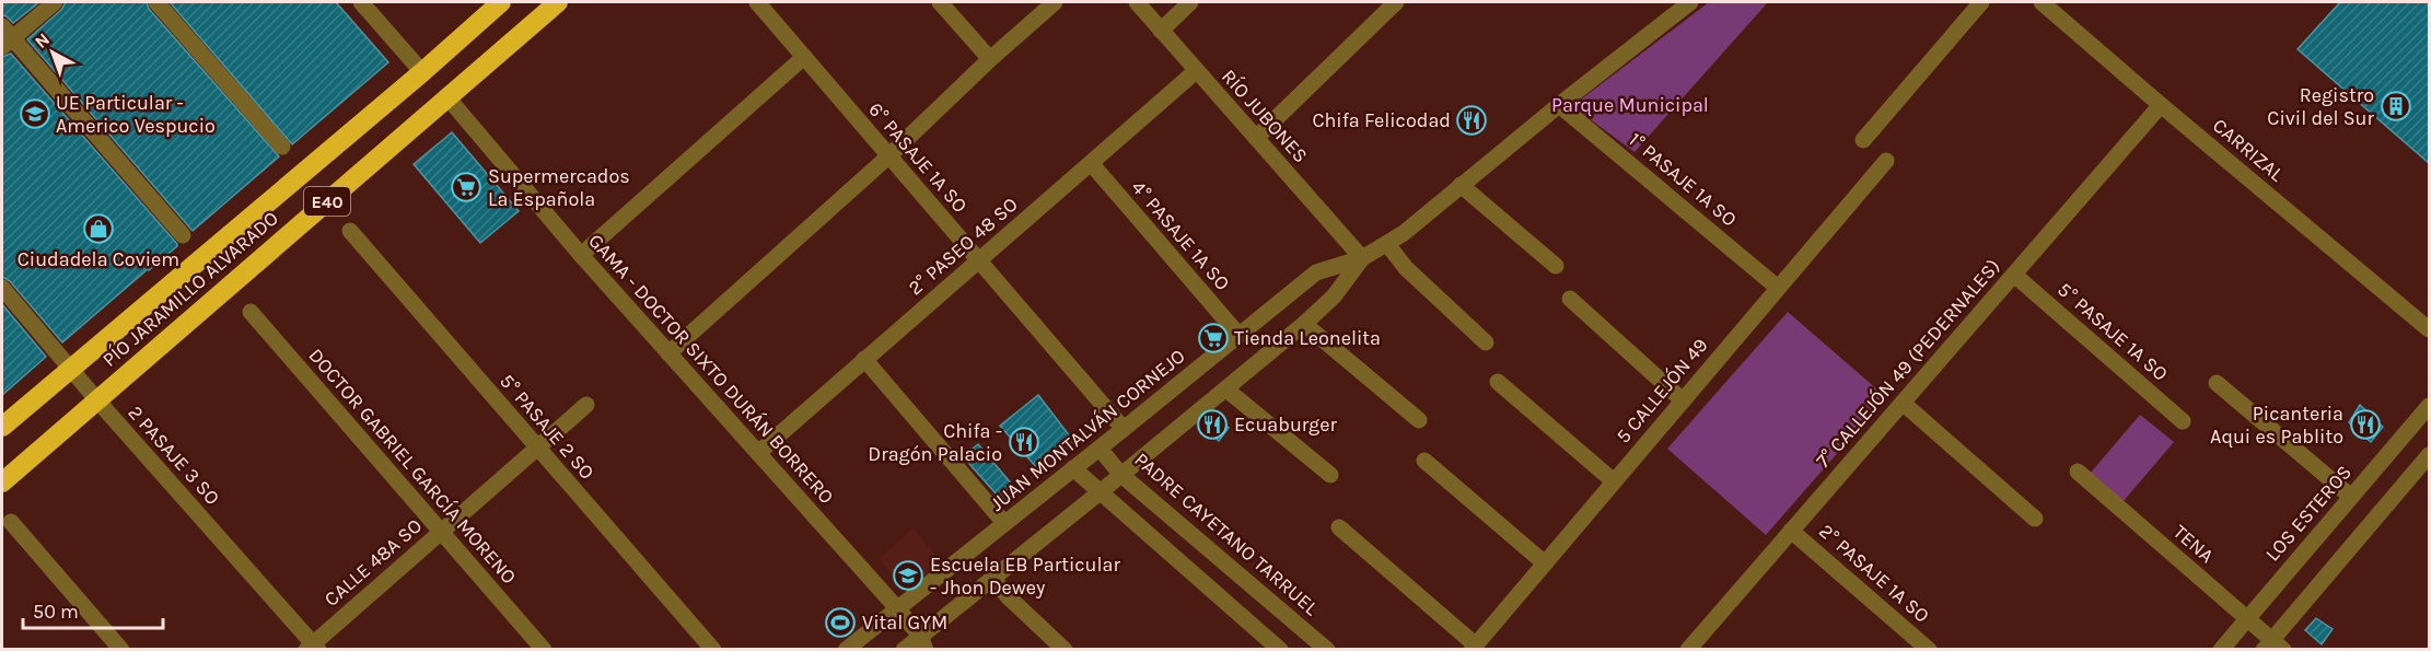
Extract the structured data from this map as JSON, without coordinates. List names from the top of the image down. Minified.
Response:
{"streets":{"highway":["E40","PÍO JARAMILLO ALVARADO"],"street":["RÍO JUBONES","CARRIZAL","6° PASAJE 1A SO","1° PASAJE 1A SO","4° PASAJE 1A SO","2° PASEO 48 SO","5° PASAJE 1A SO","7° CALLEJÓN 49 (PEDERNALES)","GAMA - DOCTOR SIXTO DURÁN BORRERO","5 CALLEJÓN 49","5° PASAJE 2 SO","JUAN MONTALVÁN CORNEJO","2 PASAJE 3 SO","DOCTOR GABRIEL GARCÍA MORENO","LOS ESTEROS","PADRE CAYETANO TARRUEL","TENA","CALLE 48A SO","2° PASAJE 1A SO"]},"crossings":[["RÍO JUBONES","2° PASEO 48 SO"],["RÍO JUBONES","JUAN MONTALVÁN CORNEJO"],["CARRIZAL","7° CALLEJÓN 49 (PEDERNALES)"],["6° PASAJE 1A SO","2° PASEO 48 SO"],["6° PASAJE 1A SO","JUAN MONTALVÁN CORNEJO"],["1° PASAJE 1A SO","5 CALLEJÓN 49"],["1° PASAJE 1A SO","JUAN MONTALVÁN CORNEJO"],["4° PASAJE 1A SO","2° PASEO 48 SO"],["4° PASAJE 1A SO","JUAN MONTALVÁN CORNEJO"],["2° PASEO 48 SO","GAMA - DOCTOR SIXTO DURÁN BORRERO"],["PÍO JARAMILLO ALVARADO","GAMA - DOCTOR SIXTO DURÁN BORRERO"],["PÍO JARAMILLO ALVARADO","2 PASAJE 3 SO"],["5° PASAJE 1A SO","7° CALLEJÓN 49 (PEDERNALES)"],["7° CALLEJÓN 49 (PEDERNALES)","2° PASAJE 1A SO"],["GAMA - DOCTOR SIXTO DURÁN BORRERO","JUAN MONTALVÁN CORNEJO"],["5° PASAJE 2 SO","CALLE 48A SO"],["JUAN MONTALVÁN CORNEJO","PADRE CAYETANO TARRUEL"],["2 PASAJE 3 SO","CALLE 48A SO"],["DOCTOR GABRIEL GARCÍA MORENO","CALLE 48A SO"],["LOS ESTEROS","TENA"]],"parks":["Parque Municipal"],"places":{"building":["Registro Civil del Sur"],"school or university":["UE Particular - Americo Vespucio","Escuela EB Particular - Jhon Dewey"],"restaurant":["Chifa Felicodad","Ecuaburger","Picanteria Aqui es Pablito","Chifa - Dragón Palacio"],"supermarket":["Supermercados La Española","Tienda Leonelita"],"shop":["Ciudadela Coviem"],"sports":["Vital GYM"]},"scale_bar":"50 m","north":"top left"}
